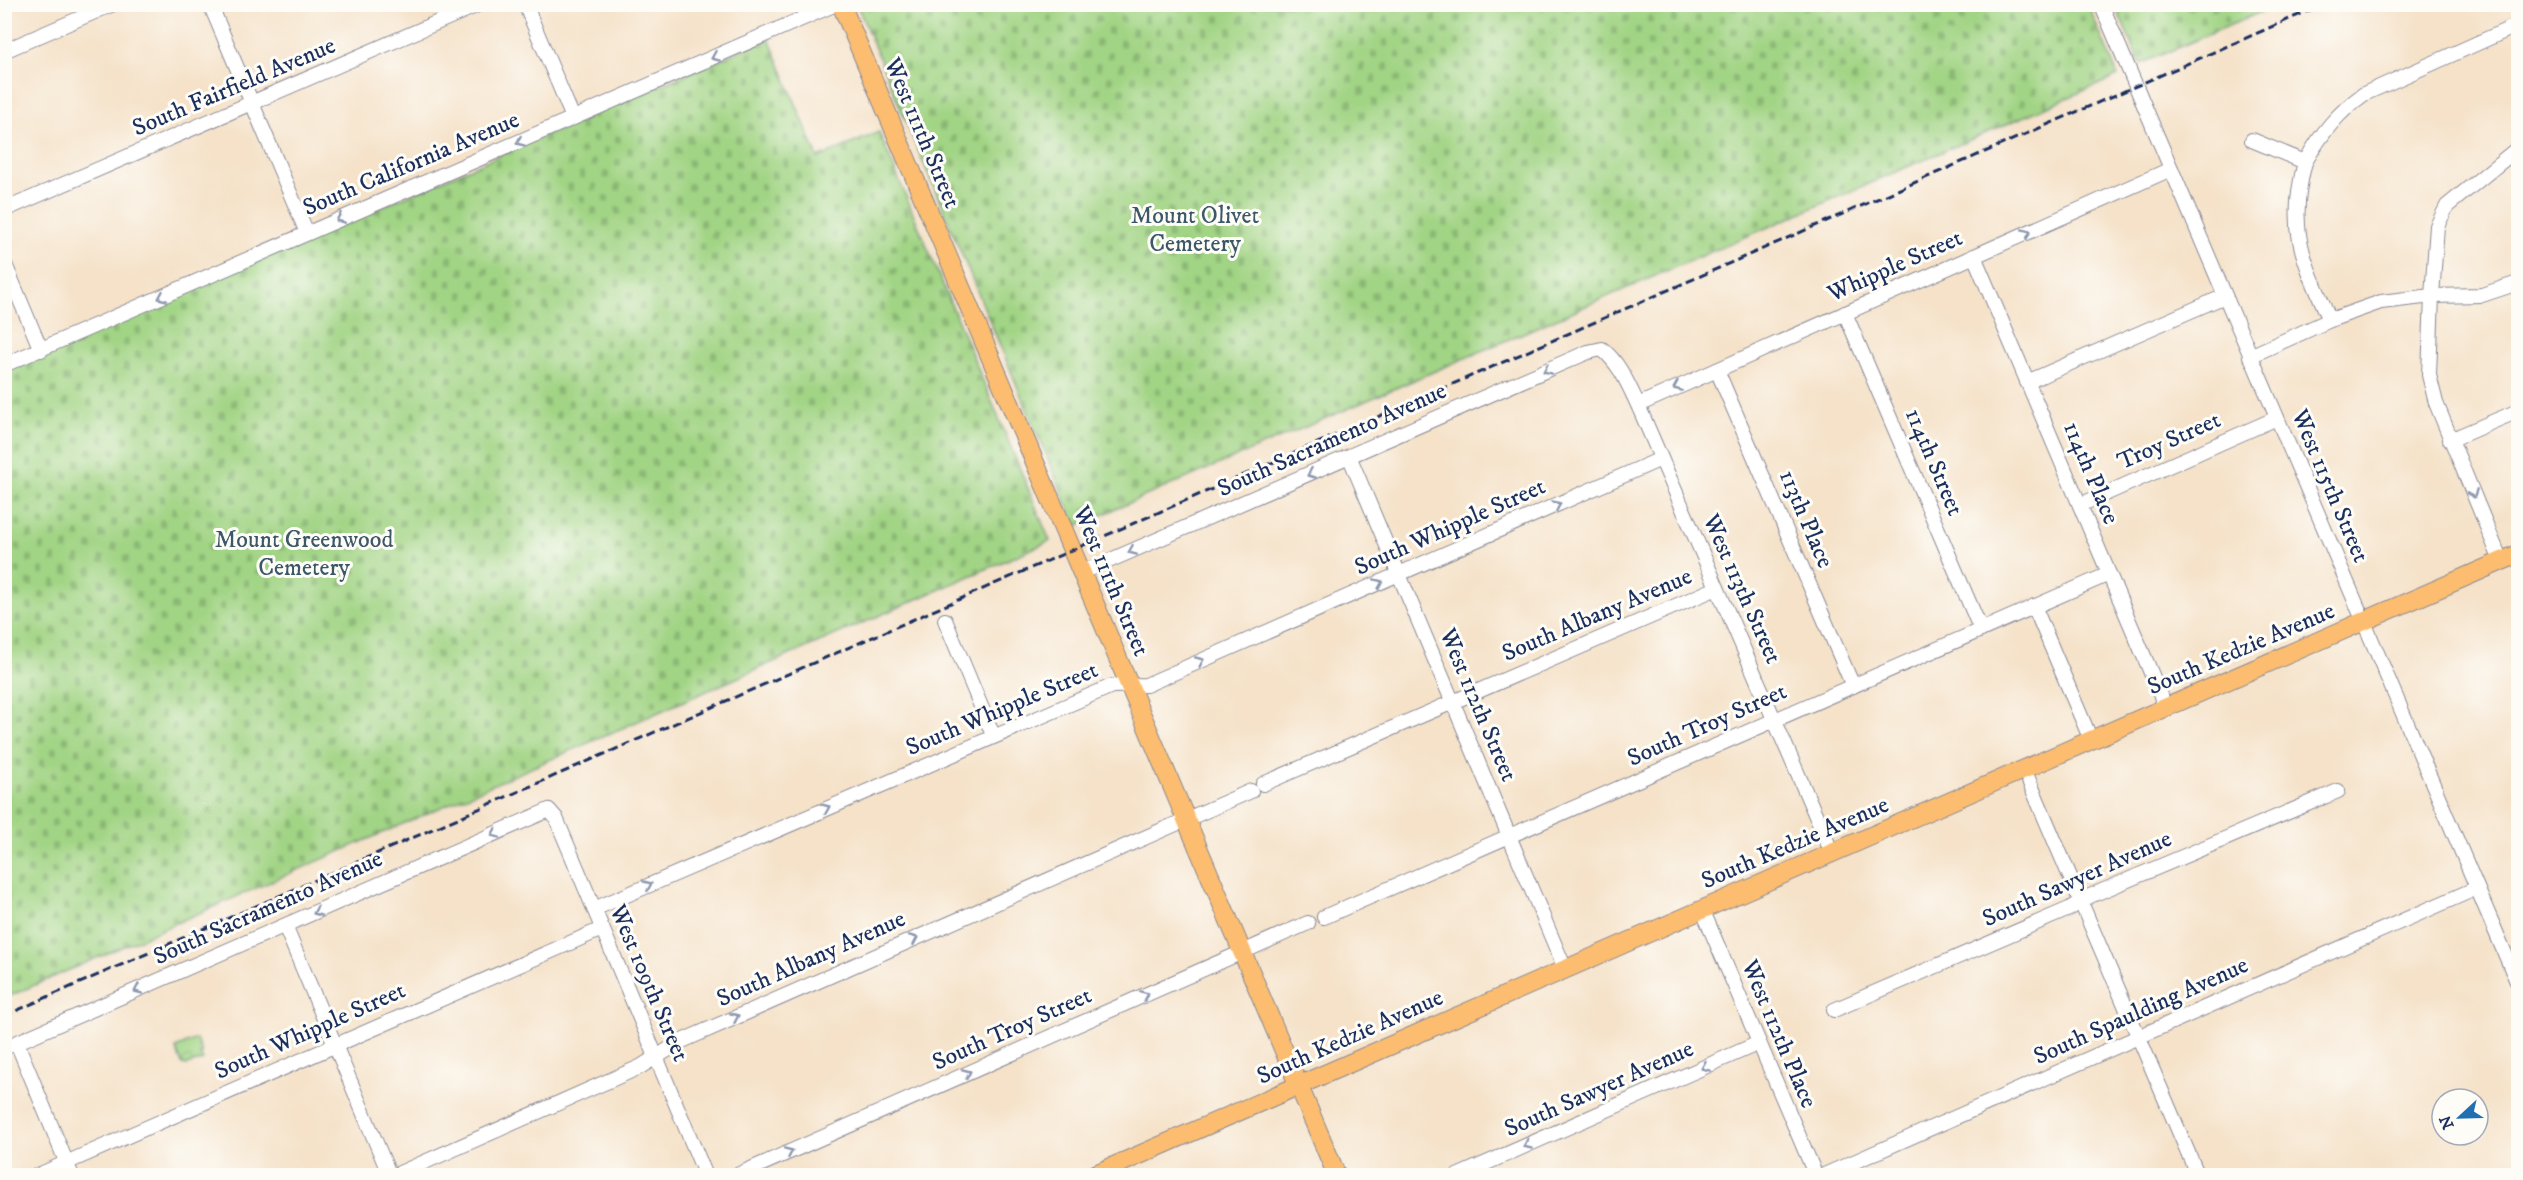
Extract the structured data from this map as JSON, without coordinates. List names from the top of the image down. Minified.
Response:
{"streets":{"main road":["West 111th Street","South Kedzie Avenue"],"street":["South Fairfield Avenue","South California Avenue","Whipple Street","South Sacramento Avenue","Troy Street","114th Street","114th Place","West 115th Street","113th Place","South Whipple Street","West 113th Street","South Albany Avenue","West 112th Street","South Troy Street","South Sawyer Avenue","West 109th Street","South Spaulding Avenue","West 112th Place"]},"crossings":[["West 111th Street","South Sacramento Avenue"],["West 111th Street","South Whipple Street"],["West 111th Street","South Albany Avenue"],["West 111th Street","South Kedzie Avenue"],["West 111th Street","South Troy Street"],["Whipple Street","114th Street"],["Whipple Street","114th Place"],["Whipple Street","West 115th Street"],["Whipple Street","113th Place"],["Whipple Street","West 113th Street"],["South Sacramento Avenue","West 113th Street"],["South Sacramento Avenue","West 112th Street"],["South Sacramento Avenue","West 109th Street"],["Troy Street","114th Place"],["Troy Street","West 115th Street"],["114th Street","South Troy Street"],["114th Place","South Kedzie Avenue"],["114th Place","South Troy Street"],["West 115th Street","South Kedzie Avenue"],["West 115th Street","South Spaulding Avenue"],["113th Place","South Troy Street"],["South Whipple Street","West 113th Street"],["South Whipple Street","West 112th Street"],["South Whipple Street","West 109th Street"],["West 113th Street","South Albany Avenue"],["West 113th Street","South Kedzie Avenue"],["West 113th Street","South Troy Street"],["South Albany Avenue","West 112th Street"],["South Albany Avenue","West 109th Street"],["South Kedzie Avenue","West 112th Street"],["South Kedzie Avenue","West 112th Place"],["West 112th Street","South Troy Street"],["South Sawyer Avenue","West 112th Place"]],"one_way":["South California Avenue","South Sacramento Avenue","South Whipple Street","South Albany Avenue","South Troy Street","South Sawyer Avenue"],"parks":["Mount Olivet Cemetery","Mount Greenwood Cemetery"],"north":"left"}
